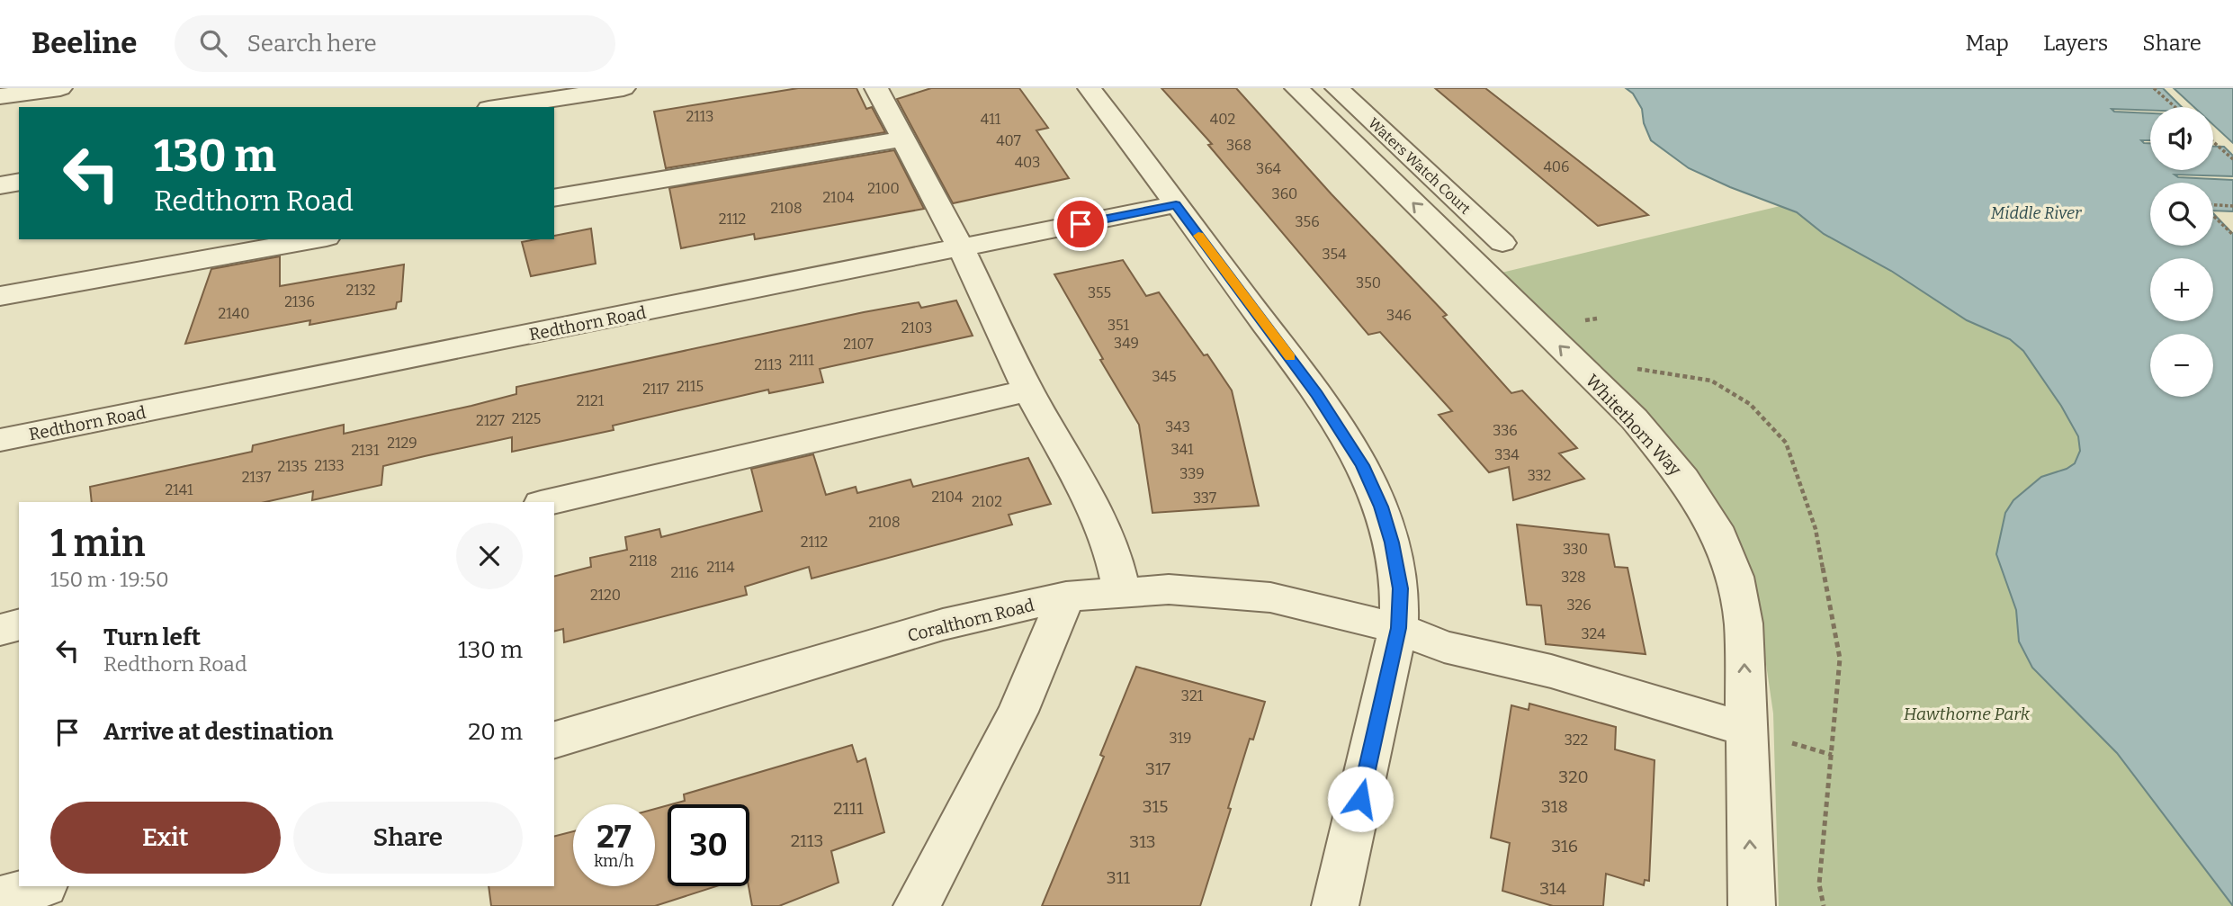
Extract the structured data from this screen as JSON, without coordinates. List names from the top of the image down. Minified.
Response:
{"streets":{"street":["Waters Watch Court","Redthorn Road","Whitethorn Way","Coralthorn Road"]},"crossings":[["Whitethorn Way","Coralthorn Road"]],"water":["Middle River"],"parks":["Hawthorne Park"],"house_numbers":["2113","411","402","407","368","403","406","364","2100","360","2104","2108","2112","356","354","350","2132","355","2136","2140","346","351","2103","349","2107","2111","2113","345","2115","2117","2121","2125","2127","343","336","2129","341","2131","334","2133","2135","339","332","2137","2141","2104","337","2102","2108","2112","330","2118","2114","2116","328","2120","326","324","321","319","322","317","320","315","318","2111","2113","313","316","311","314"],"page":{"header":"Beeline","search":"Search here","nav":["Map","Layers","Share"],"map_buttons":["+","−"],"turn":["130 m","Redthorn Road"],"heading":["1 min","150 m · 19:50"],"list":[{"name":"Turn left","note":"Redthorn Road","value":"130 m"},{"name":"Arrive at destination","value":"20 m"}],"buttons":["Exit","Share"],"speed":"27 km/h","limit":"30"}}
